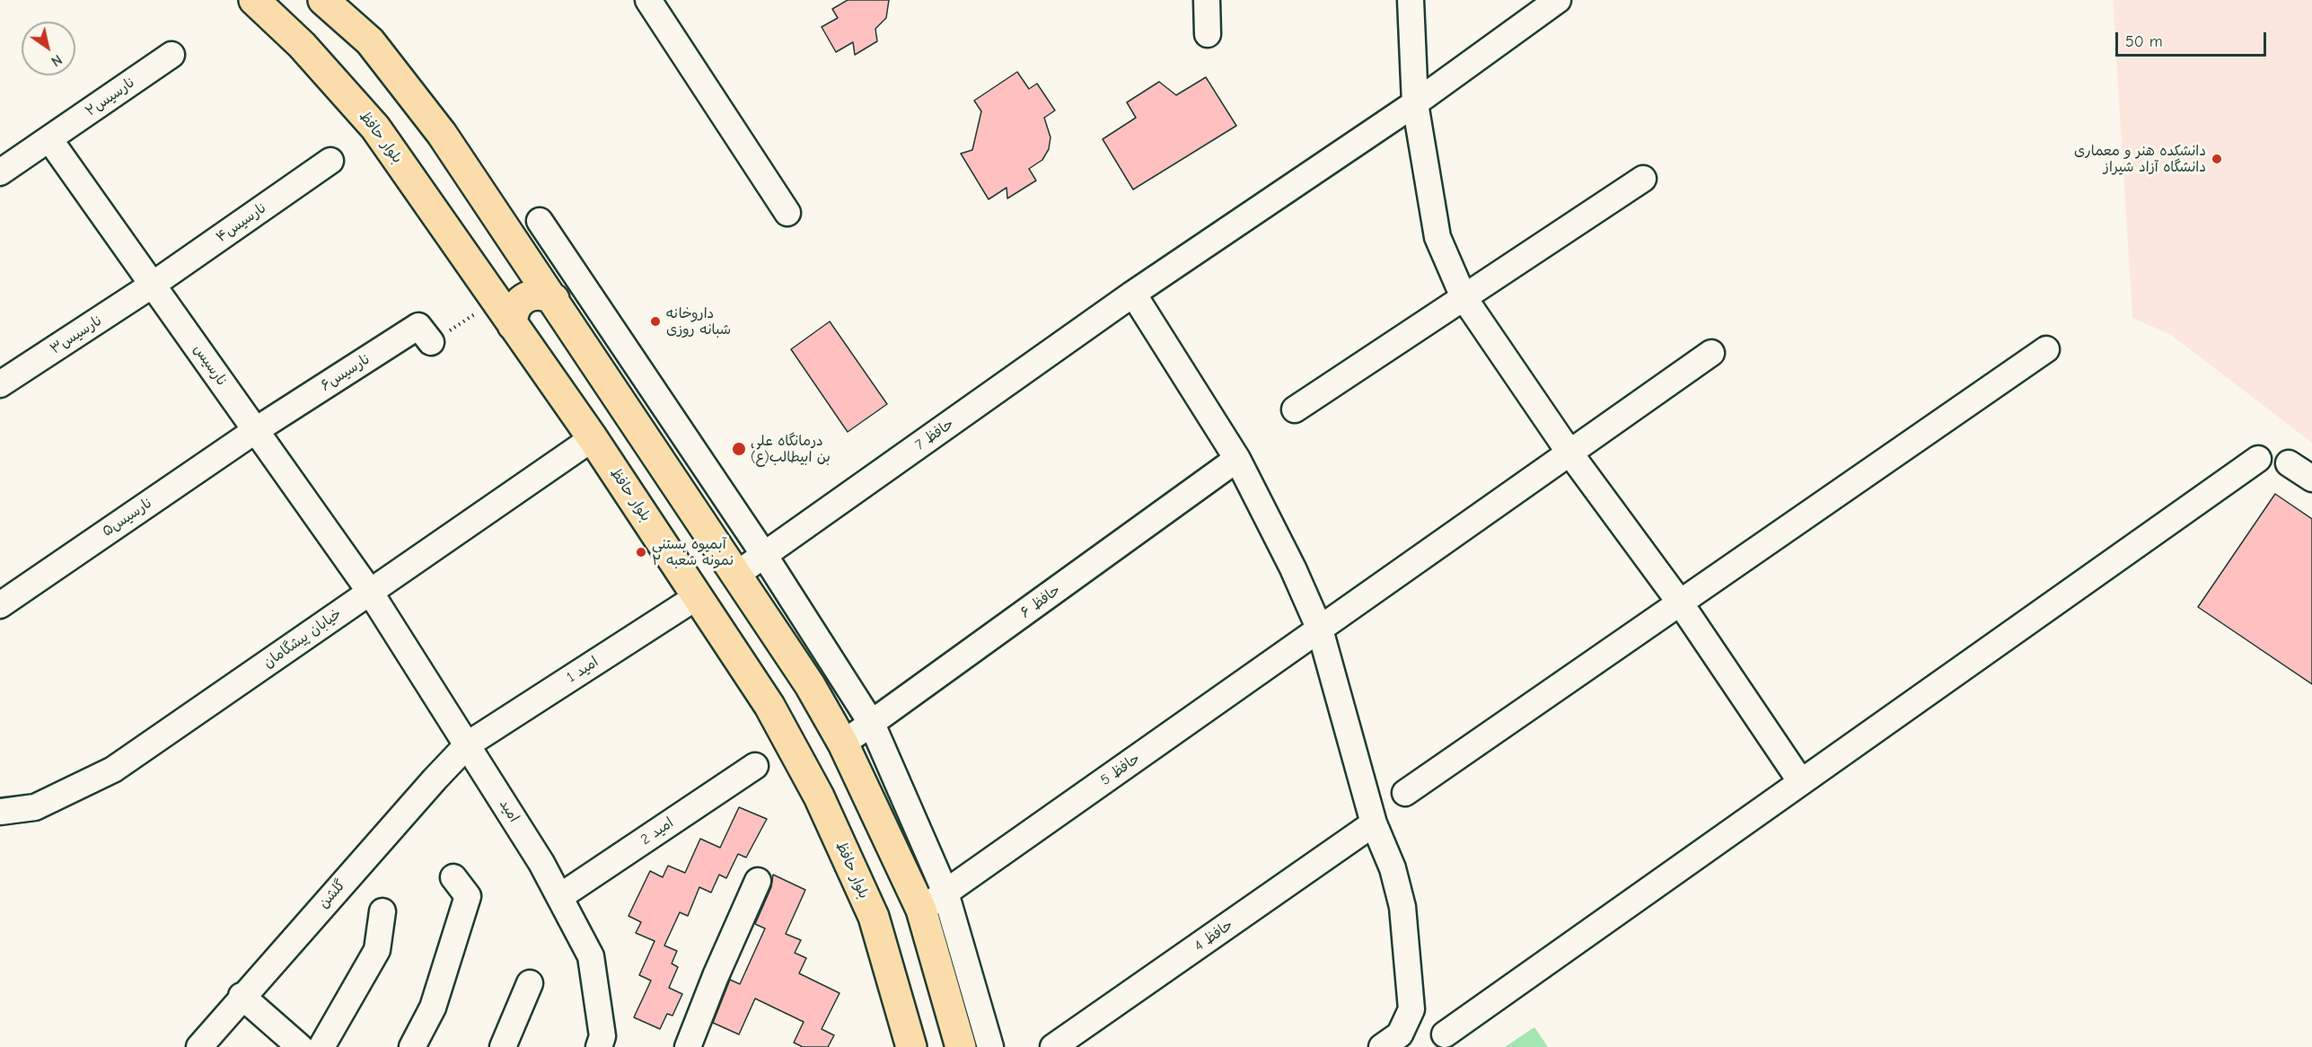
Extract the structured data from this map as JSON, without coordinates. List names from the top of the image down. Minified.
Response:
{"streets":{"main road":["بلوار حافظ"],"street":["نارسیس۲","نارسیس۴","نارسیس۳","نارسیس","نارسیس۶","حافظ 7","نارسیس۵","حافظ ۶","خیابان پیشگامان","امید 1","حافظ 5","امید","امید 2","گلشن","حافظ 4"]},"crossings":[["نارسیس۲","نارسیس"],["بلوار حافظ","خیابان پیشگامان"],["بلوار حافظ","امید 1"],["نارسیس۴","نارسیس۳"],["نارسیس۴","نارسیس"],["نارسیس۳","نارسیس"],["نارسیس","نارسیس۶"],["نارسیس","نارسیس۵"],["نارسیس","خیابان پیشگامان"],["نارسیس","امید"],["نارسیس۶","نارسیس۵"],["خیابان پیشگامان","امید"],["امید 1","امید"],["امید 1","گلشن"],["امید","امید 2"],["امید","گلشن"]],"places":["دانشکده هنر و معماری دانشگاه آزاد شیراز","داروخانه شبانه روزی","درمانگاه علی بن ابیطالب(ع)","آبمیوه بستنی نمونه شعبه ۲"],"scale_bar":"50 m","north":"bottom right"}
